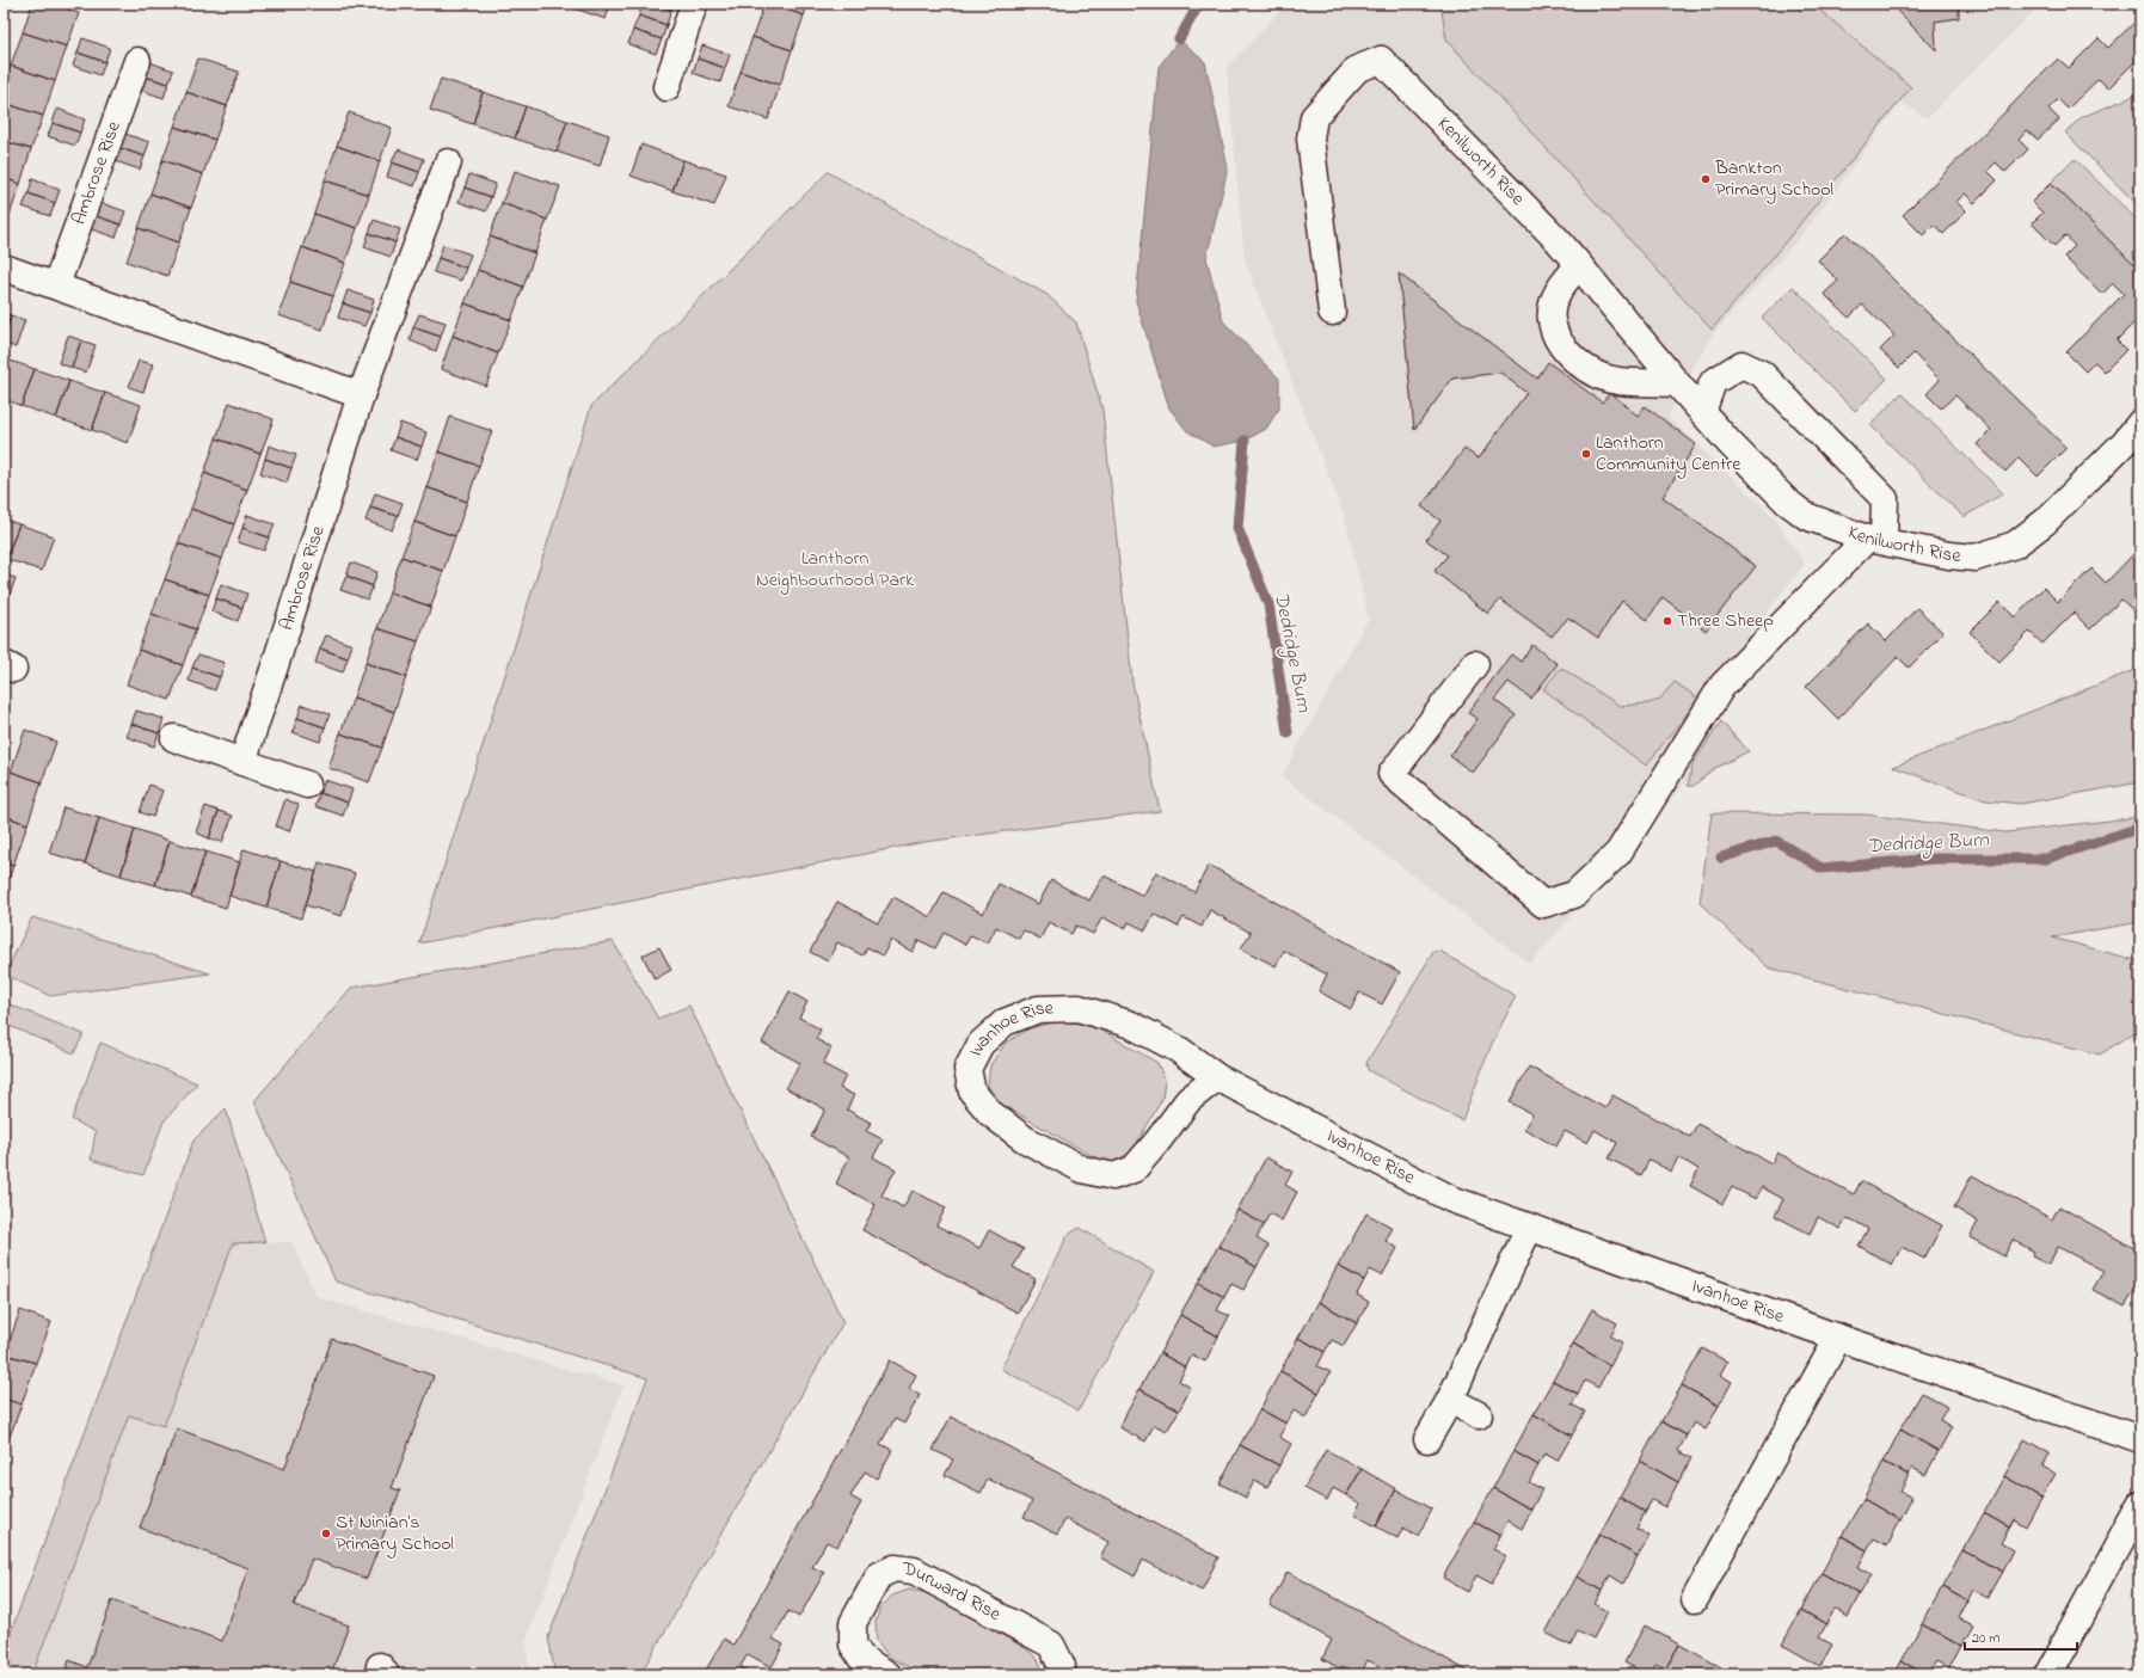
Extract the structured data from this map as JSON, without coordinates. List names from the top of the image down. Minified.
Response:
{"streets":{"street":["Kenilworth Rise","Ambrose Rise","Ivanhoe Rise","Durward Rise"]},"water":["Dedridge Burn"],"parks":["Lanthorn Neighbourhood Park"],"places":["Bankton Primary School","Lanthorn Community Centre","Three Sheep","St Ninian's Primary School"],"scale_bar":"20 m"}
